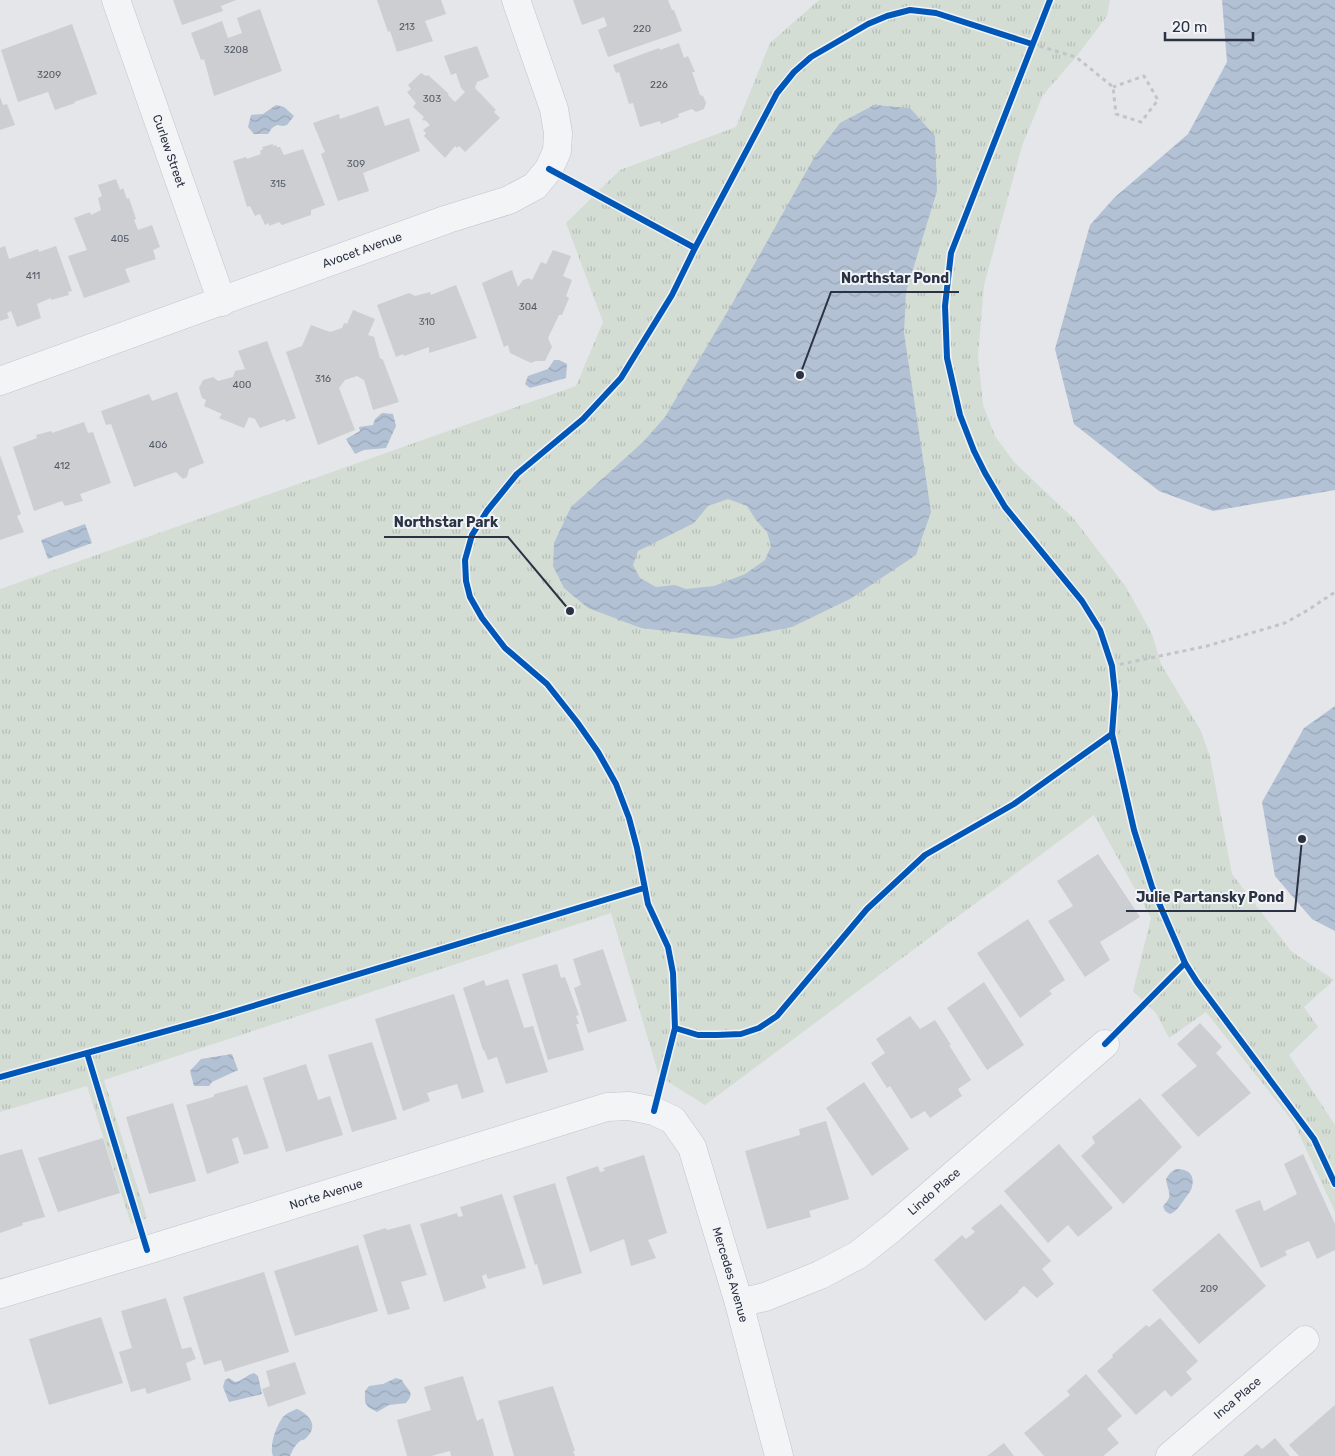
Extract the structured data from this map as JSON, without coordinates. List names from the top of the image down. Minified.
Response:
{"streets":{"street":["Curlew Street","Avocet Avenue","Lindo Place","Norte Avenue","Mercedes Avenue","Inca Place"]},"crossings":[["Curlew Street","Avocet Avenue"],["Lindo Place","Mercedes Avenue"],["Norte Avenue","Mercedes Avenue"]],"places":["Northstar Pond","Northstar Park","Julie Partansky Pond"],"house_numbers":["213","220","3208","3209","226","303","309","315","405","411","304","310","316","400","406","412","209"],"scale_bar":"20 m"}
